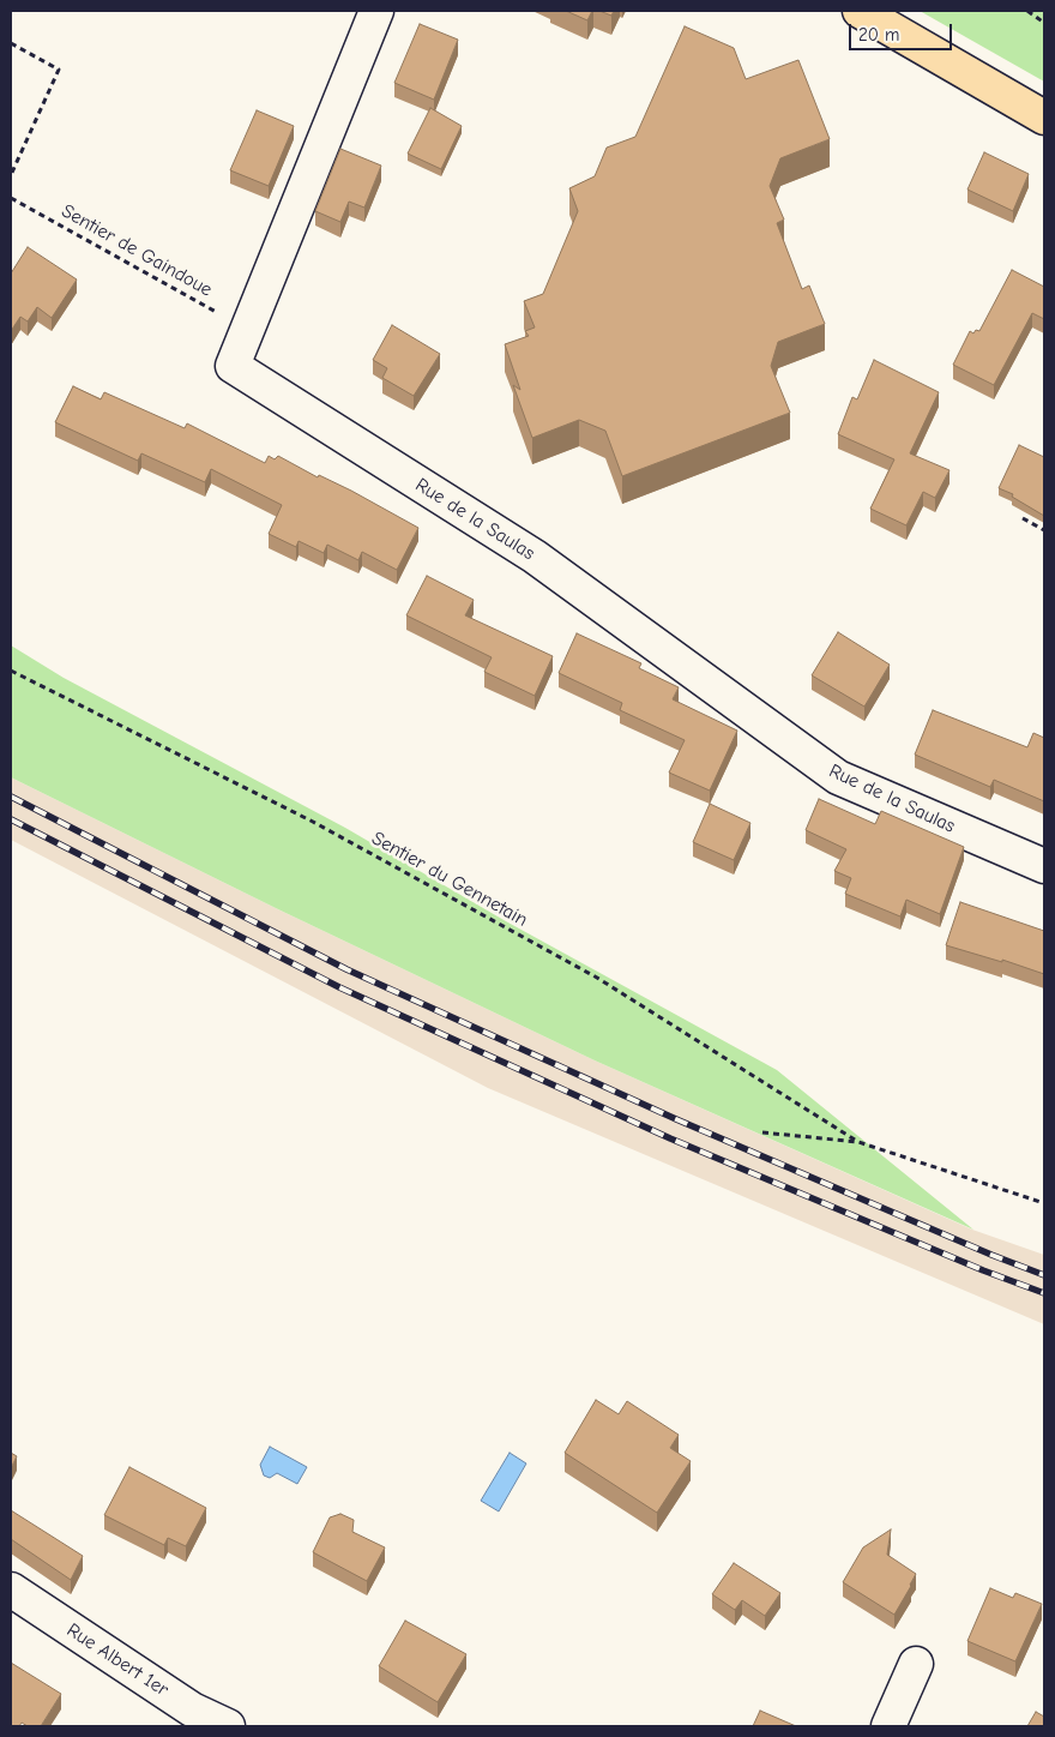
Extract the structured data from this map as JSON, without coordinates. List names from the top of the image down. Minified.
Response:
{"streets":{"street":["Rue de la Saulas","Rue Albert 1er"],"path":["Sentier de Gaindoue","Sentier du Gennetain"]},"crossings":[["Sentier de Gaindoue","Rue de la Saulas"]],"scale_bar":"20 m"}
